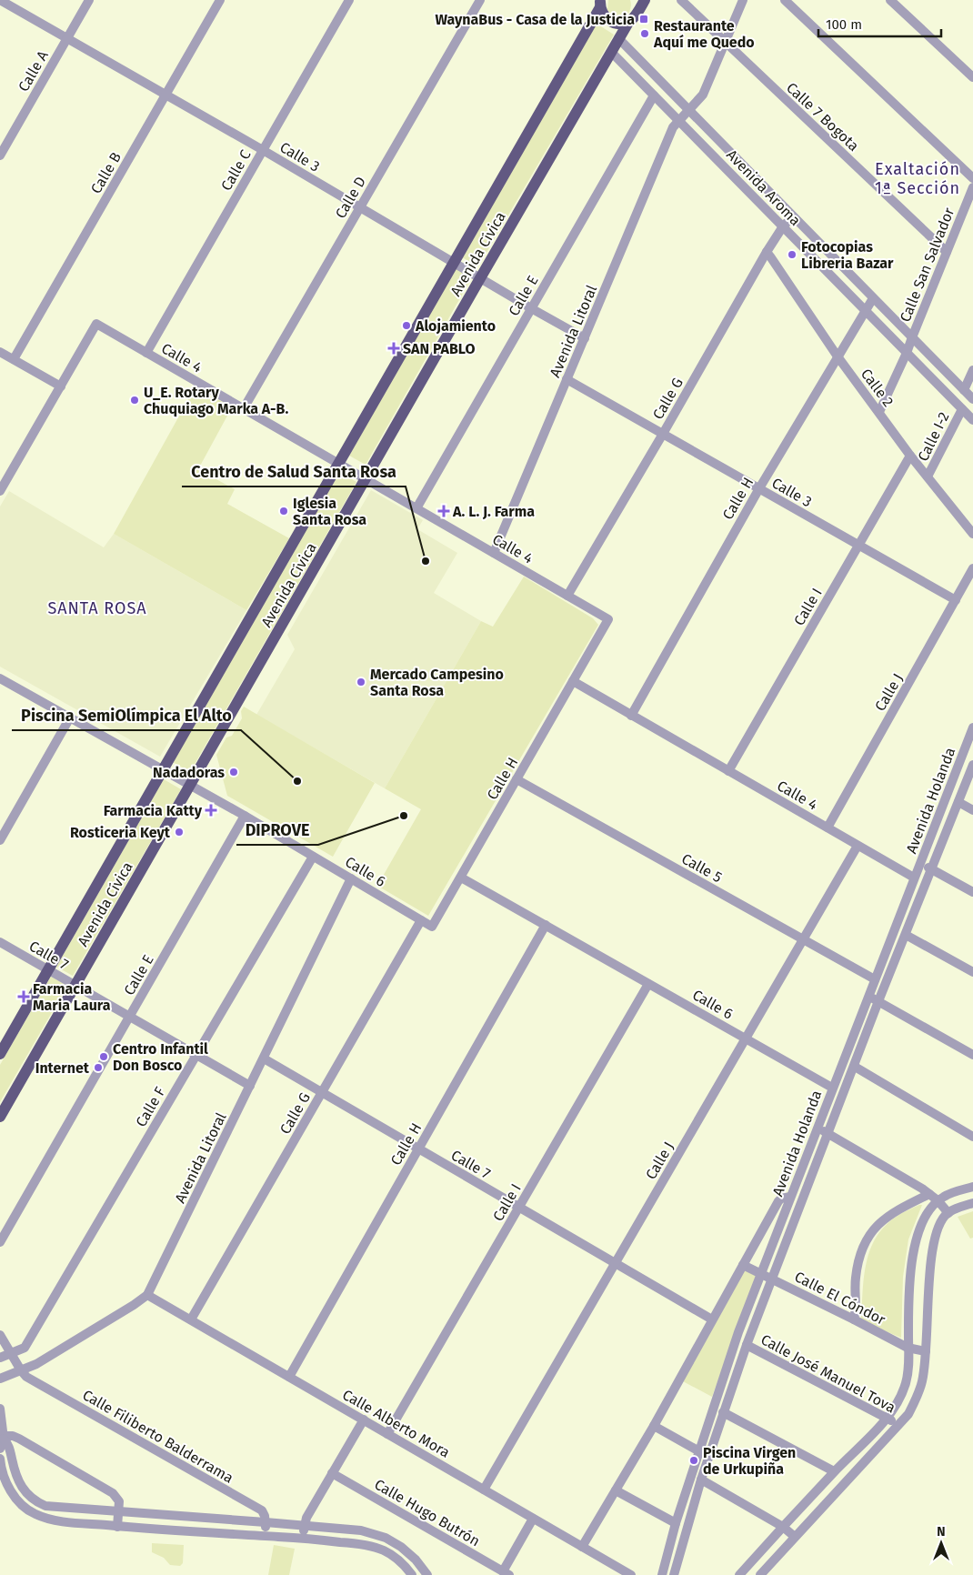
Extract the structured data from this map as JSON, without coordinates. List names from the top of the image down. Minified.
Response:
{"streets":{"main road":["Avenida Cívica"],"street":["Calle A","Calle 7 Bogota","Calle 3","Calle C","Calle B","Avenida Aroma","Calle D","Calle San Salvador","Calle E","Avenida Litoral","Calle 4","Calle 2","Calle G","Calle I-2","Calle H","Calle I","Calle J","Avenida Holanda","Calle 5","Calle 6","Calle 7","Calle F","Calle El Cóndor","Calle José Manuel Tova","Calle Alberto Mora","Calle Filiberto Balderrama","Calle Hugo Butrón"]},"crossings":[["Calle A","Calle 3"],["Calle 7 Bogota","Calle San Salvador"],["Calle 7 Bogota","Avenida Litoral"],["Calle 3","Calle C"],["Calle 3","Calle B"],["Calle 3","Calle D"],["Calle 3","Avenida Cívica"],["Calle 3","Calle E"],["Calle 3","Avenida Litoral"],["Calle 3","Calle G"],["Calle 3","Calle H"],["Calle 3","Calle I"],["Calle 3","Calle J"],["Calle C","Calle 4"],["Avenida Aroma","Avenida Cívica"],["Avenida Aroma","Calle San Salvador"],["Avenida Aroma","Calle E"],["Avenida Aroma","Avenida Litoral"],["Avenida Aroma","Calle G"],["Avenida Aroma","Calle I-2"],["Avenida Aroma","Calle H"],["Calle D","Calle 4"],["Avenida Cívica","Calle 4"],["Avenida Cívica","Calle 6"],["Avenida Cívica","Calle 7"],["Calle San Salvador","Calle 2"],["Calle E","Calle 4"],["Calle E","Calle 6"],["Calle E","Calle 7"],["Avenida Litoral","Calle 4"],["Avenida Litoral","Calle 6"],["Avenida Litoral","Calle 7"],["Avenida Litoral","Calle Alberto Mora"],["Avenida Litoral","Calle Filiberto Balderrama"],["Calle 4","Calle G"],["Calle 4","Calle H"],["Calle 4","Calle I"],["Calle 4","Calle J"],["Calle 4","Avenida Holanda"],["Calle 2","Calle G"],["Calle 2","Calle I-2"],["Calle 2","Calle H"],["Calle 2","Calle I"],["Calle G","Calle 6"],["Calle G","Calle 7"],["Calle G","Calle Alberto Mora"],["Calle H","Calle 5"],["Calle H","Calle 6"],["Calle H","Calle 7"],["Calle H","Calle Alberto Mora"],["Calle I","Calle 6"],["Calle I","Calle 7"],["Calle I","Calle Alberto Mora"],["Calle J","Calle 5"],["Calle J","Calle 6"],["Calle J","Calle 7"],["Calle J","Calle Alberto Mora"],["Avenida Holanda","Calle 5"],["Avenida Holanda","Calle 6"],["Avenida Holanda","Calle El Cóndor"],["Avenida Holanda","Calle José Manuel Tova"],["Calle 6","Calle F"],["Calle 7","Calle F"]],"districts":["Exaltación 1ª Sección","SANTA ROSA"],"places":{"transit":["WaynaBus - Casa de la Justicia"],"other":["Restaurante Aquí me Quedo","Fotocopias Libreria Bazar","Alojamiento","U_E. Rotary Chuquiago Marka A-B.","Iglesia Santa Rosa","Centro de Salud Santa Rosa","Mercado Campesino Santa Rosa","Nadadoras","Piscina SemiOlímpica El Alto","DIPROVE","Rosticeria Keyt","Centro Infantil Don Bosco","Internet","Piscina Virgen de Urkupiña"],"health":["SAN PABLO","A. L. J. Farma","Farmacia Katty","Farmacia Maria Laura"]},"scale_bar":"100 m","north":"top"}
